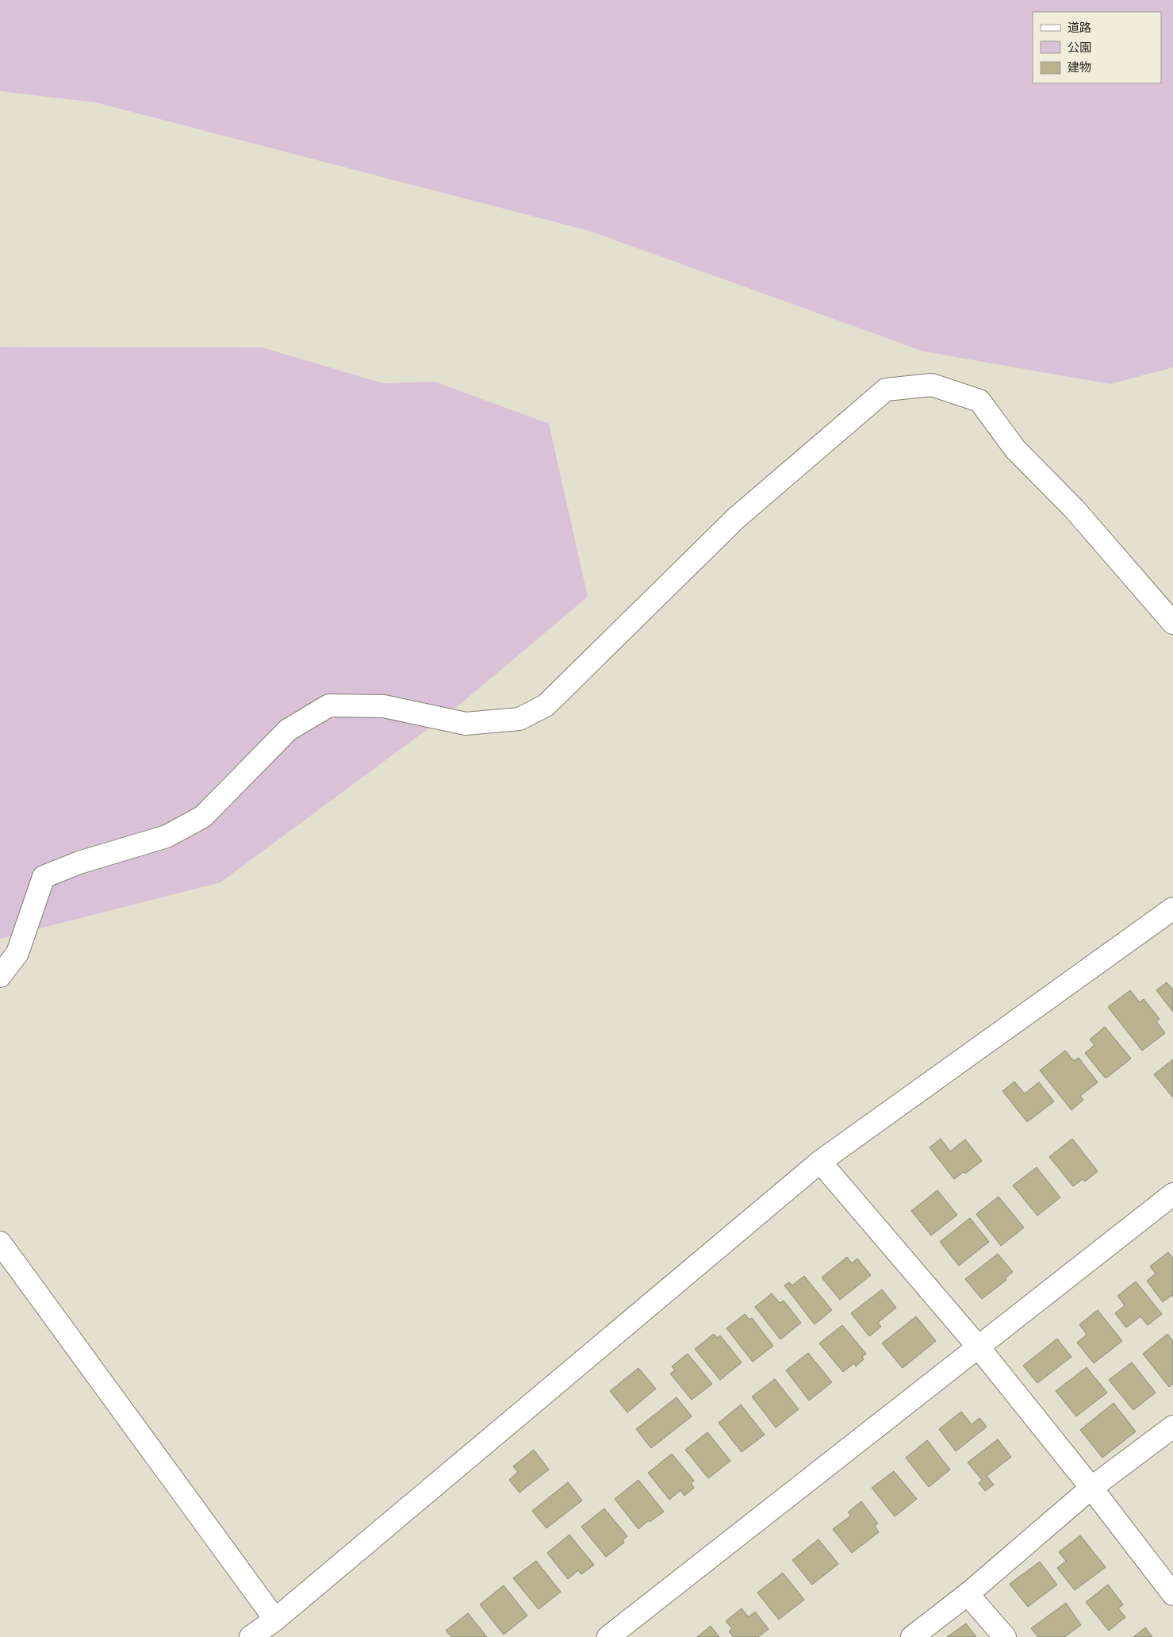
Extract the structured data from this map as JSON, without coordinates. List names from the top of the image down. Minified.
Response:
{"legend":["道路","公園","建物"]}
